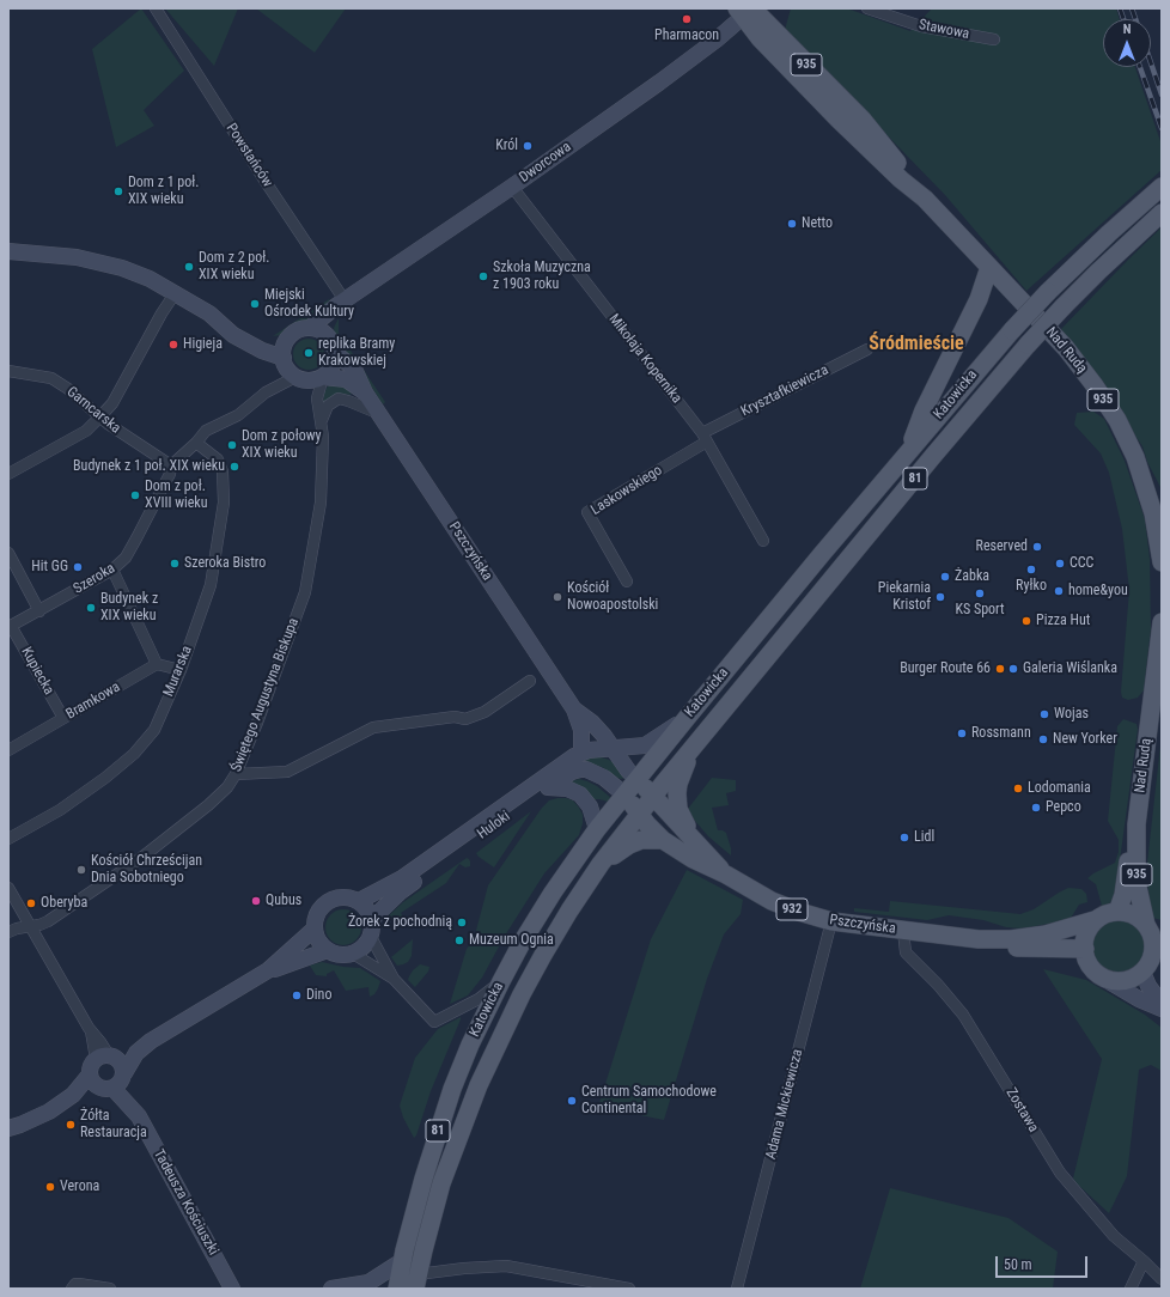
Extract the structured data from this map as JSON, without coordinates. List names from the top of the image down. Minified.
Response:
{"streets":{"main road":["935","Nad Rudą","Katowicka","81","Pszczyńska","932"],"street":["Stawowa","Powstańców","Dworcowa","Mikołaja Kopernika","Krysztafkiewicza","Garncarska","Laskowskiego","Szeroka","Kupiecka","Murarska","Świętego Augustyna Biskupa","Bramkowa","Huloki","Adama Mickiewicza","Zostawa","Tadeusza Kościuszki"]},"crossings":[["Powstańców","Dworcowa"],["Dworcowa","Nad Rudą"],["Dworcowa","Mikołaja Kopernika"],["Dworcowa","Pszczyńska"],["Dworcowa","Szeroka"],["Dworcowa","Świętego Augustyna Biskupa"],["Nad Rudą","Pszczyńska"],["Mikołaja Kopernika","Krysztafkiewicza"],["Mikołaja Kopernika","Laskowskiego"],["Krysztafkiewicza","Laskowskiego"],["Katowicka","Pszczyńska"],["Katowicka","Huloki"],["Garncarska","Szeroka"],["Pszczyńska","Szeroka"],["Pszczyńska","Świętego Augustyna Biskupa"],["Pszczyńska","Huloki"],["Pszczyńska","Adama Mickiewicza"],["Pszczyńska","Zostawa"],["Szeroka","Kupiecka"],["Szeroka","Murarska"],["Szeroka","Świętego Augustyna Biskupa"],["Kupiecka","Bramkowa"]],"districts":["Śródmieście"],"places":["Pharmacon","Król","Dom z 1 poł. XIX wieku","Netto","Dom z 2 poł. XIX wieku","Szkoła Muzyczna z 1903 roku","Miejski Ośrodek Kultury","Higieja","replika Bramy Krakowskiej","Dom z połowy XIX wieku","Budynek z 1 poł. XIX wieku","Dom z poł. XVIII wieku","Reserved","Szeroka Bistro","CCC","Hit GG","Ryłko","Żabka","home&you","KS Sport","Kościół Nowoapostolski","Piekarnia Kristof","Budynek z XIX wieku","Pizza Hut","Burger Route 66","Galeria Wiślanka","Wojas","Rossmann","New Yorker","Lodomania","Pepco","Lidl","Kościół Chrześcijan Dnia Sobotniego","Qubus","Oberyba","Żorek z pochodnią","Muzeum Ognia","Dino","Centrum Samochodowe Continental","Żółta Restauracja","Verona"],"scale_bar":"50 m","north":"top"}
